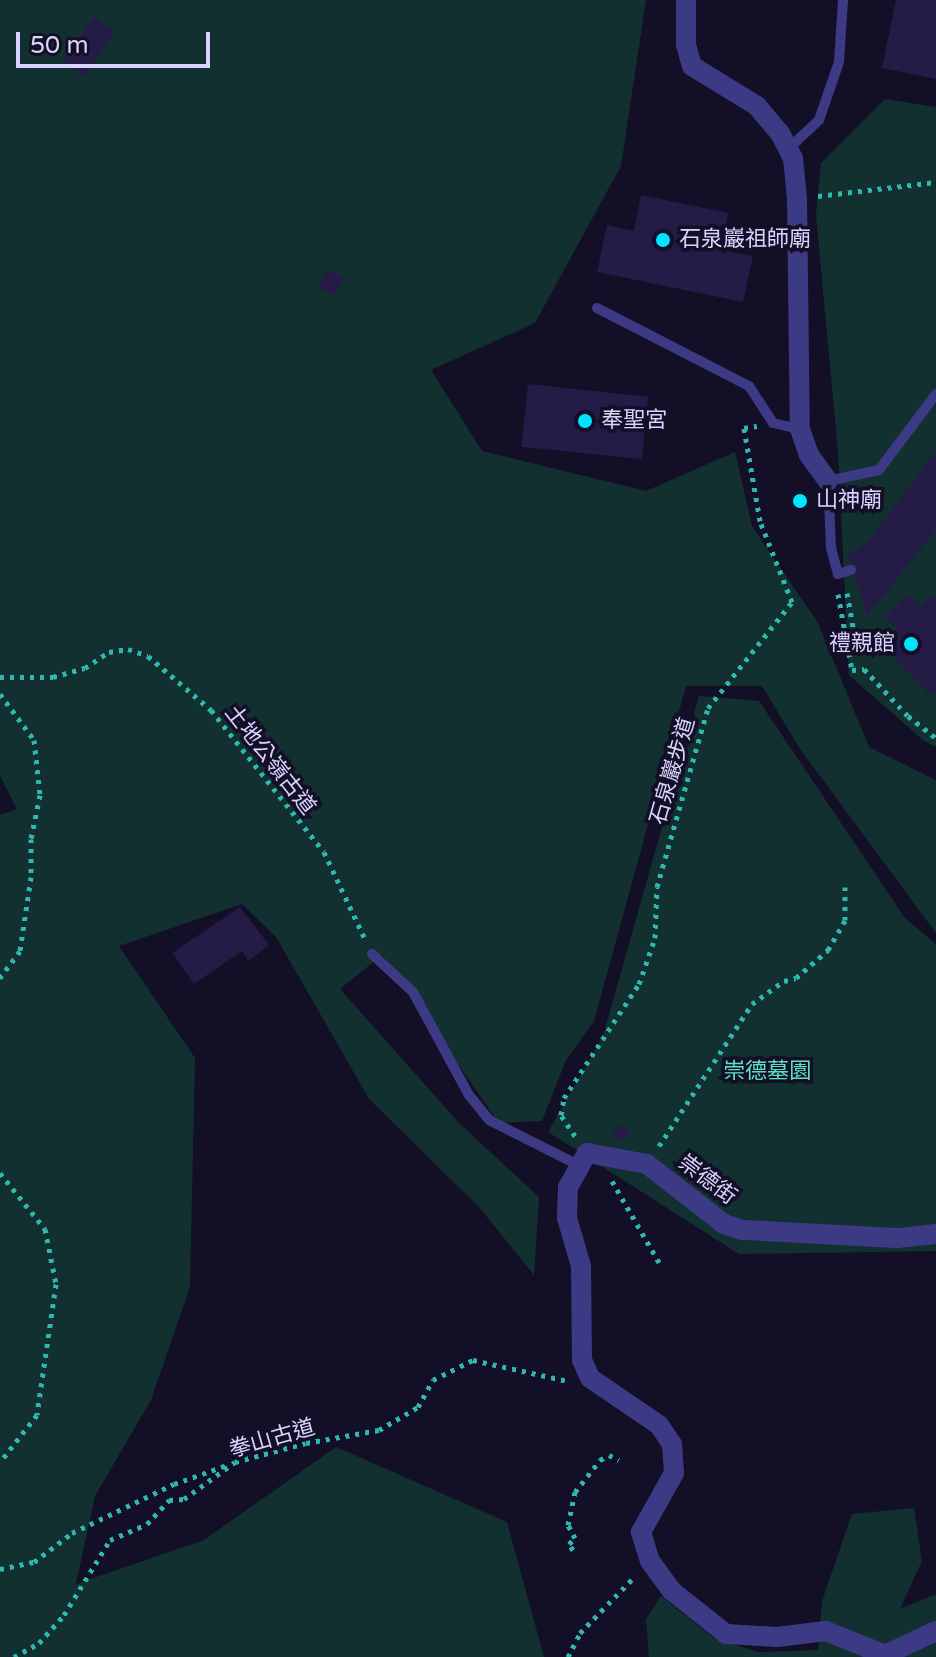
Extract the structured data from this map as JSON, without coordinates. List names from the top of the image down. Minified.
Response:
{"streets":{"street":["崇德街"],"path":["土地公嶺古道","石泉巖步道","拳山古道"]},"crossings":[["石泉巖步道","崇德街"]],"parks":["崇德墓園"],"places":["石泉巖祖師廟","奉聖宮","山神廟","禮親館"],"scale_bar":"50 m"}
